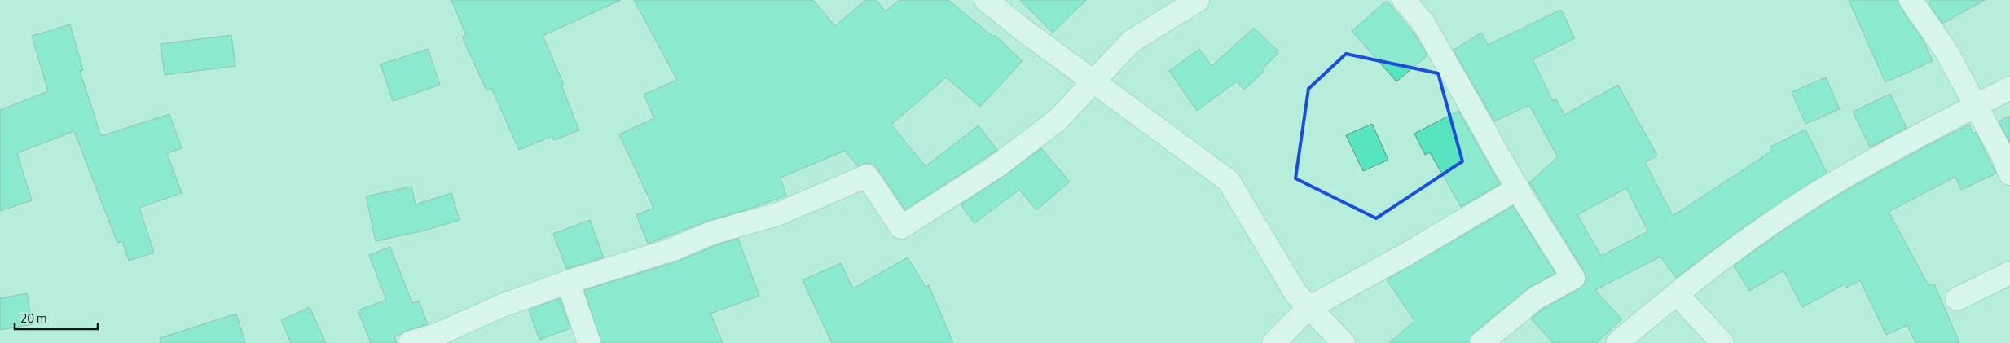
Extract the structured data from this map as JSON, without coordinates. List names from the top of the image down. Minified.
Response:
{"scale_bar":"20 m"}
